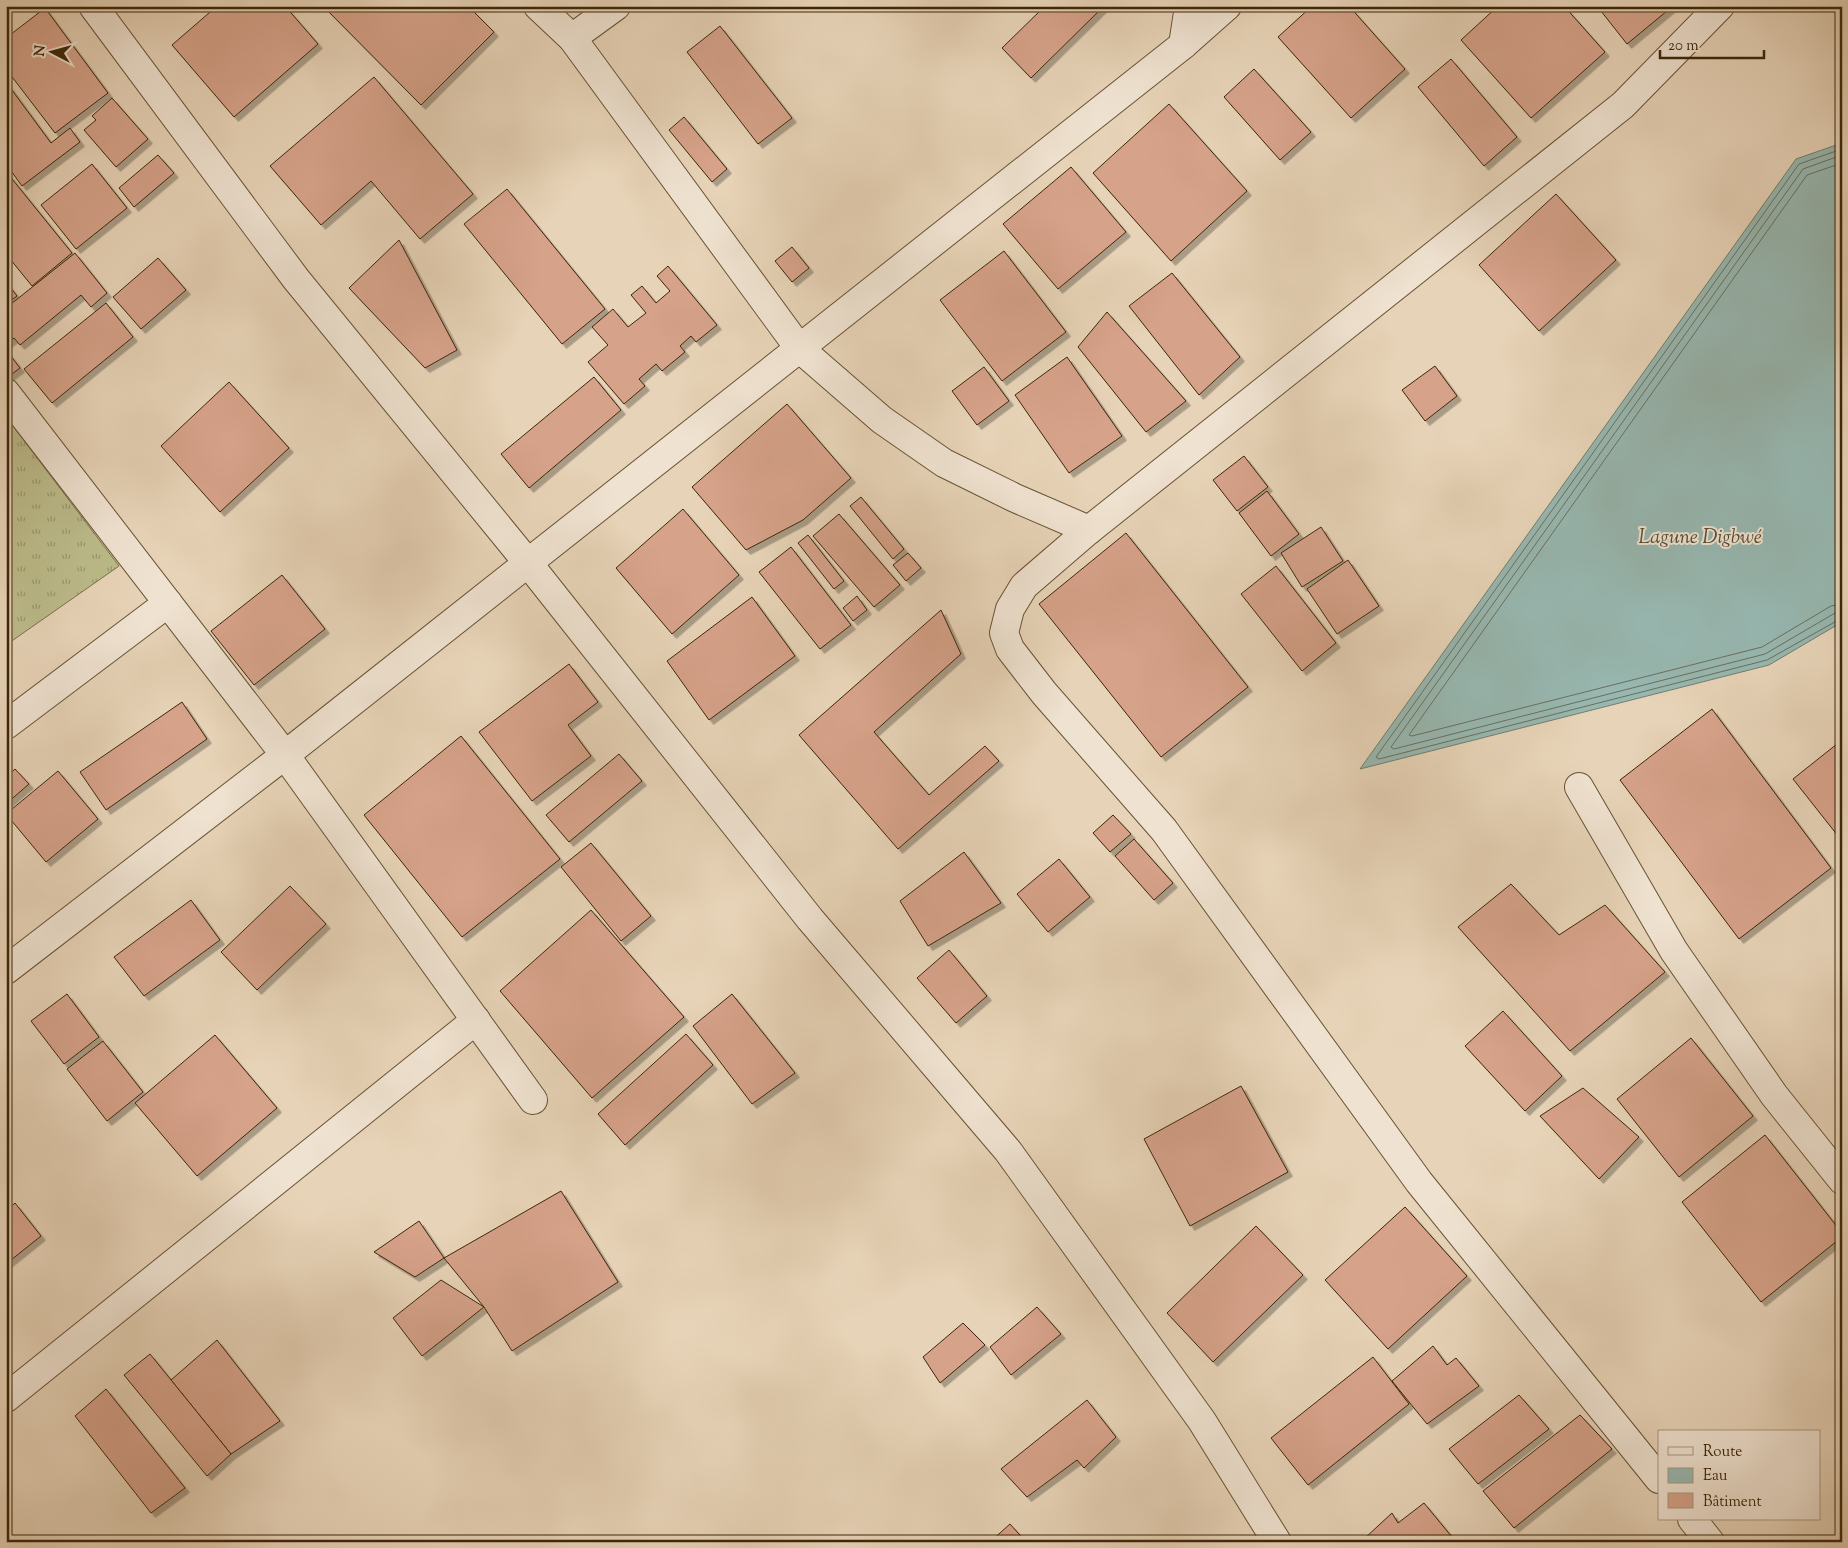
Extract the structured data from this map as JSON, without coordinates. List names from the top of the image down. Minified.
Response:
{"water":["Lagune Digbwé"],"legend":["Route","Eau","Bâtiment"],"scale_bar":"20 m","north":"left"}
